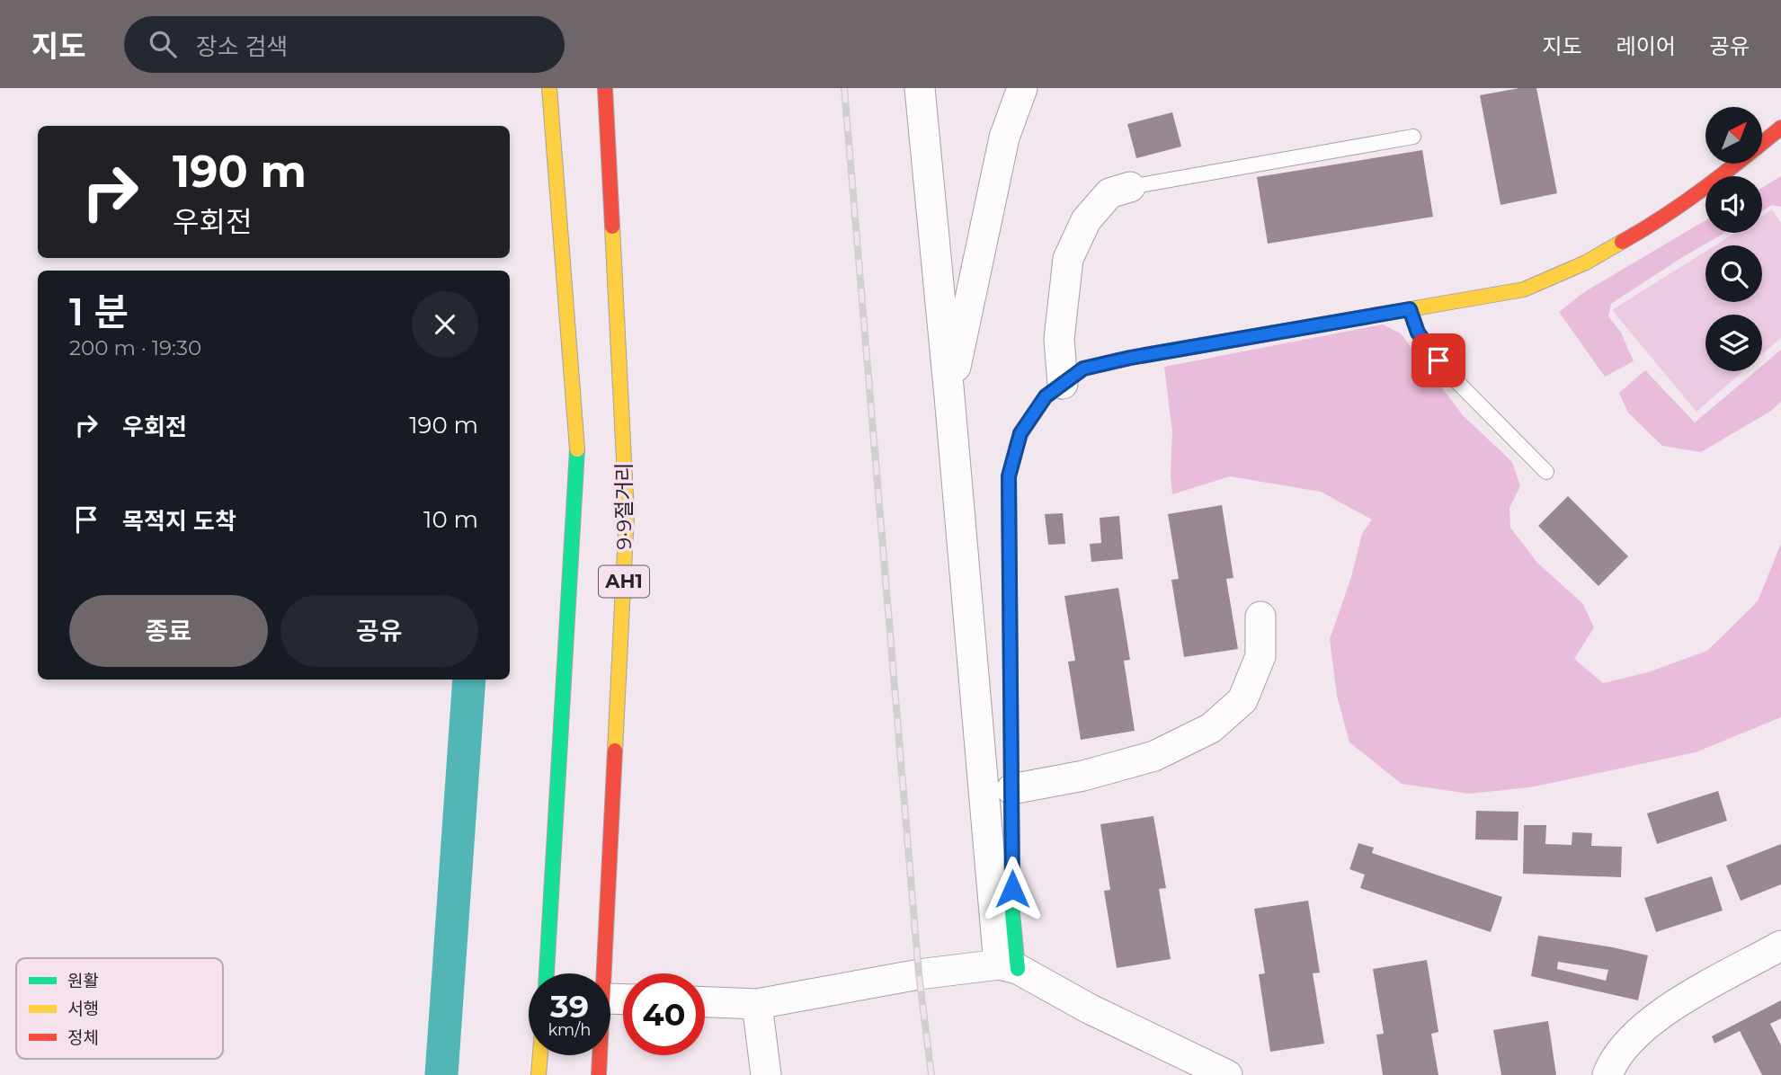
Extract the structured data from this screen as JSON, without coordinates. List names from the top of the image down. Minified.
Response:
{"streets":{"main road":["9·9절거리","AH1"]},"legend":["원활","서행","정체"],"north":"top right","page":{"header":"지도","search":"장소 검색","nav":["지도","레이어","공유"],"turn":["190 m","우회전"],"heading":["1 분","200 m · 19:30"],"list":[{"name":"우회전","value":"190 m"},{"name":"목적지 도착","value":"10 m"}],"buttons":["종료","공유"],"speed":"39 km/h","limit":"40"}}
